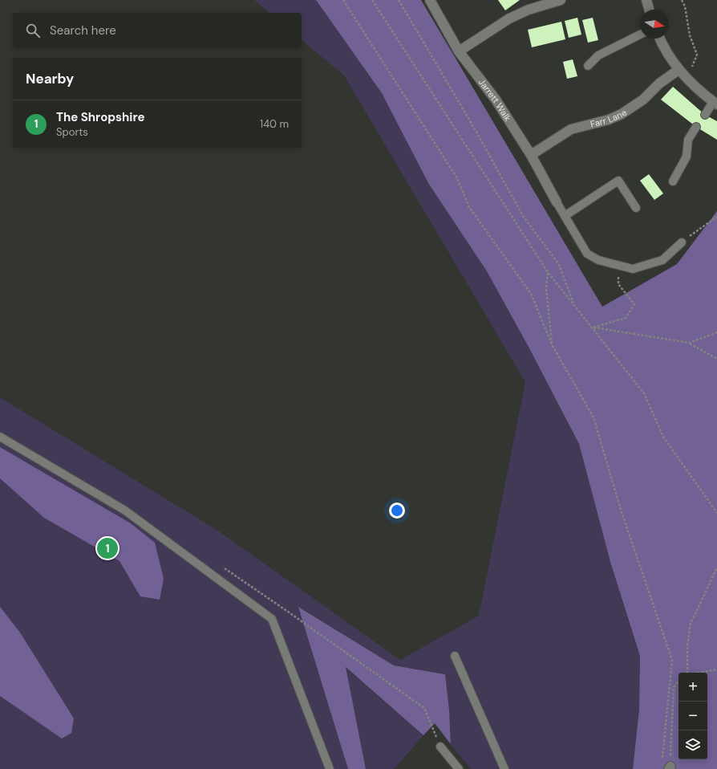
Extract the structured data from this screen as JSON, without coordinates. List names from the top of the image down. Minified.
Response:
{"streets":{"street":["Jarrett Walk","Farr Lane"]},"crossings":[["Jarrett Walk","Farr Lane"]],"north":"right","page":{"search":"Search here","heading":"Nearby","list":[{"mark":"1","name":"The Shropshire","note":"Sports","value":"140 m"}],"pins":"1","map_buttons":["+","−"]}}
